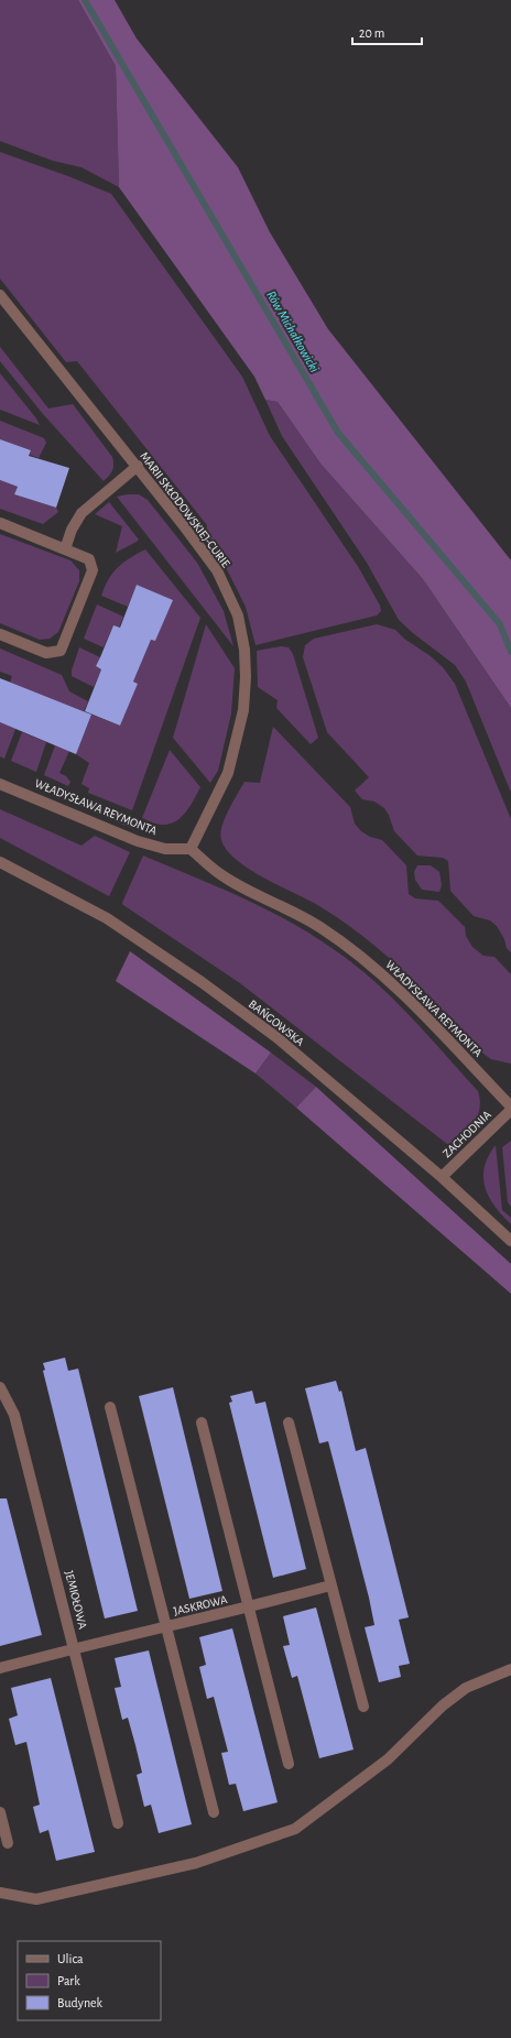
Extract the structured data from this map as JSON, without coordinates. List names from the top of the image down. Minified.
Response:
{"streets":{"street":["MARII SKŁODOWSKIEJ-CURIE","WŁADYSŁAWA REYMONTA","BAŃGOWSKA","ZACHODNIA","JEMIOŁOWA","JASKROWA"]},"crossings":[["MARII SKŁODOWSKIEJ-CURIE","WŁADYSŁAWA REYMONTA"],["WŁADYSŁAWA REYMONTA","ZACHODNIA"],["BAŃGOWSKA","ZACHODNIA"],["JEMIOŁOWA","JASKROWA"]],"water":["Rów Michałkowicki"],"legend":["Ulica","Park","Budynek"],"scale_bar":"20 m"}
